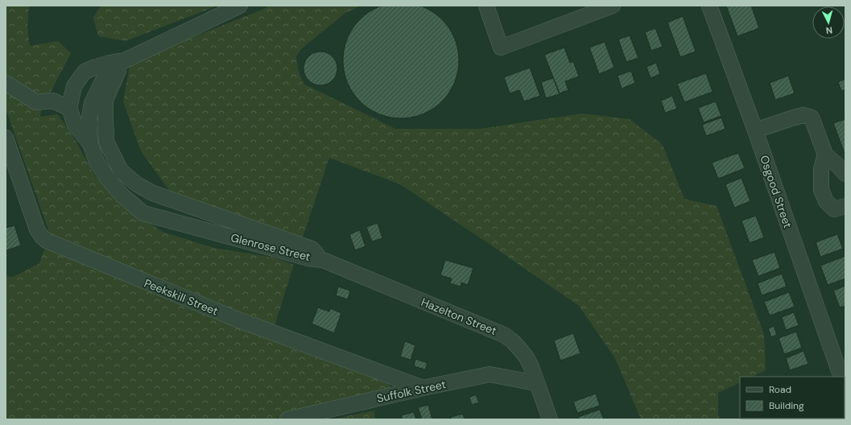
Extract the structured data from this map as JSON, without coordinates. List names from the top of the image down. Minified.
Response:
{"streets":{"street":["Osgood Street","Glenrose Street","Peekskill Street","Hazelton Street","Suffolk Street"]},"crossings":[["Glenrose Street","Hazelton Street"],["Peekskill Street","Suffolk Street"],["Hazelton Street","Suffolk Street"]],"legend":["Road","Building"],"north":"bottom"}
